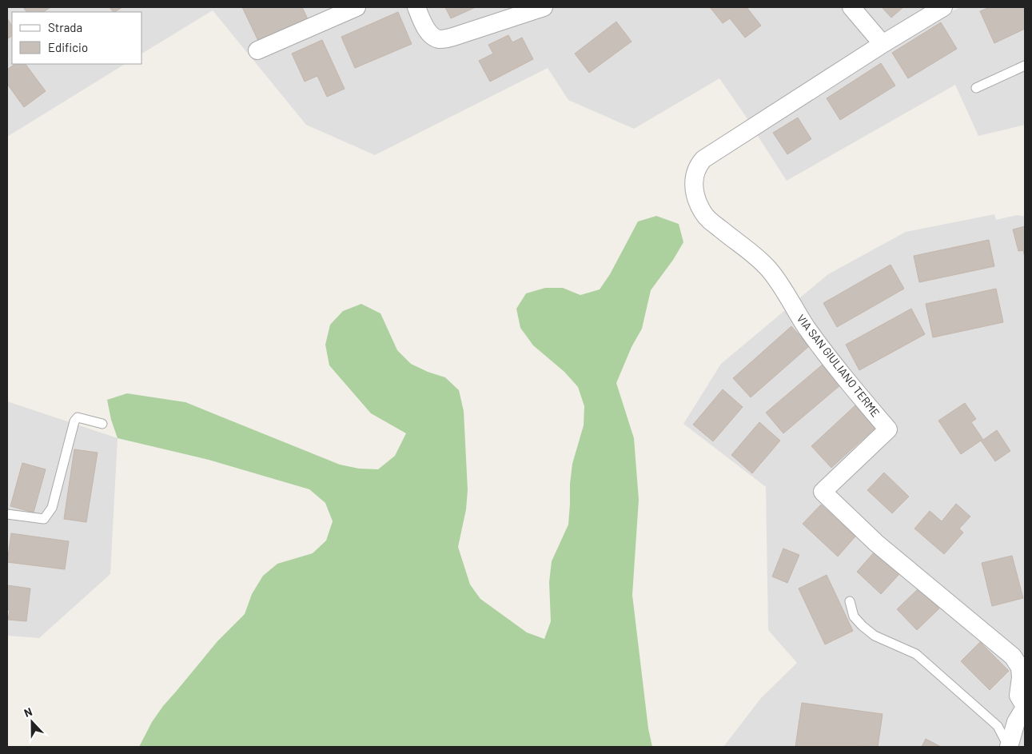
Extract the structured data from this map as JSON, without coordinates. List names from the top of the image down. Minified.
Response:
{"streets":{"street":["VIA SAN GIULIANO TERME"]},"legend":["Strada","Edificio"],"north":"top"}
